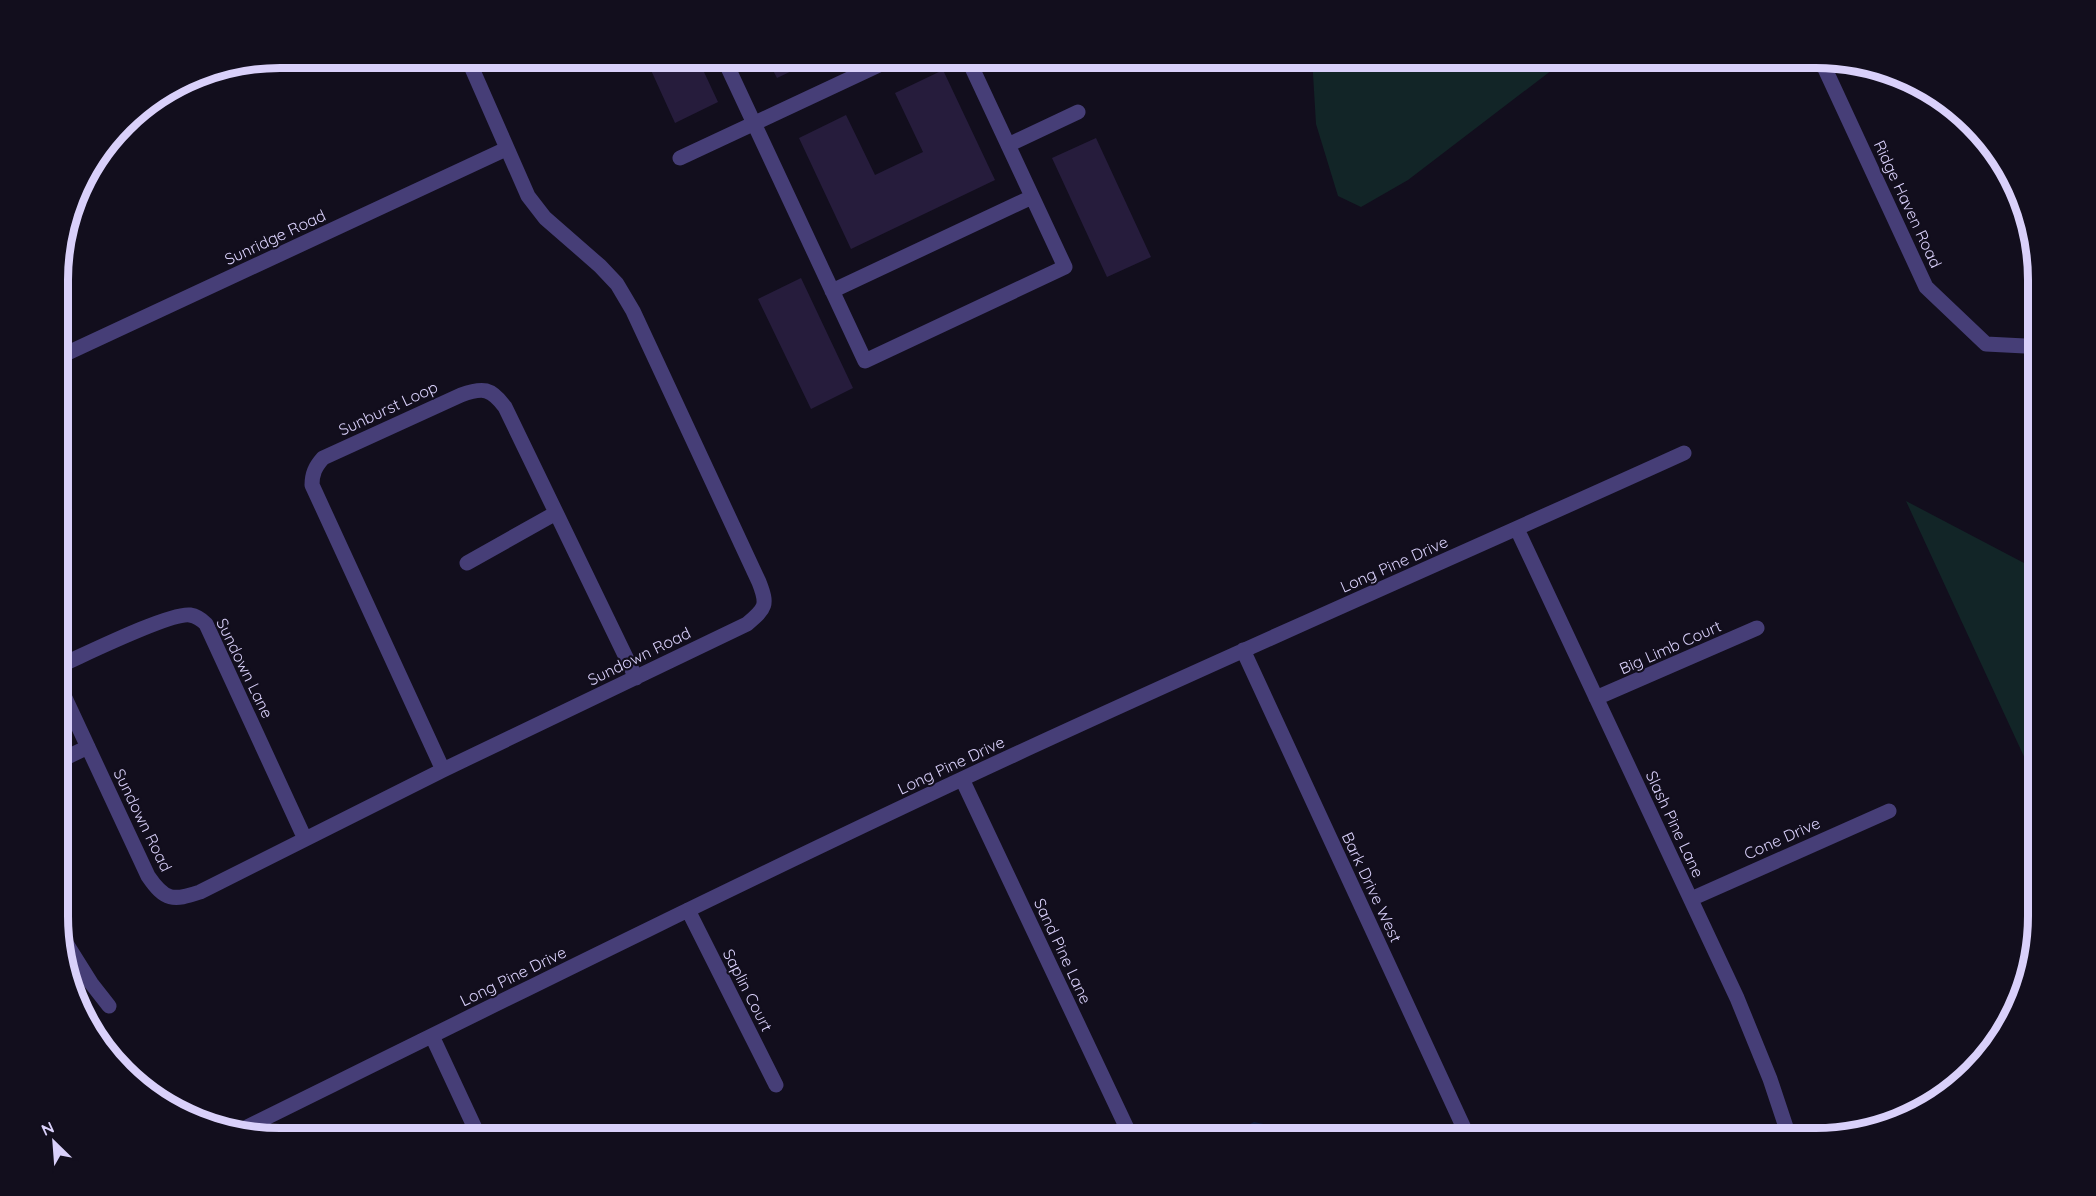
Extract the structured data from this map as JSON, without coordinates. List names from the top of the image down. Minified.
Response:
{"streets":{"street":["Ridge Haven Road","Sunridge Road","Sunburst Loop","Long Pine Drive","Big Limb Court","Sundown Road","Sundown Lane","Slash Pine Lane","Cone Drive","Bark Drive West","Sand Pine Lane","Saplin Court"]},"crossings":[["Sunridge Road","Sundown Road"],["Sunburst Loop","Sundown Road"],["Long Pine Drive","Slash Pine Lane"],["Long Pine Drive","Bark Drive West"],["Long Pine Drive","Sand Pine Lane"],["Long Pine Drive","Saplin Court"],["Big Limb Court","Slash Pine Lane"],["Sundown Road","Sundown Lane"],["Slash Pine Lane","Cone Drive"]],"north":"top left"}
